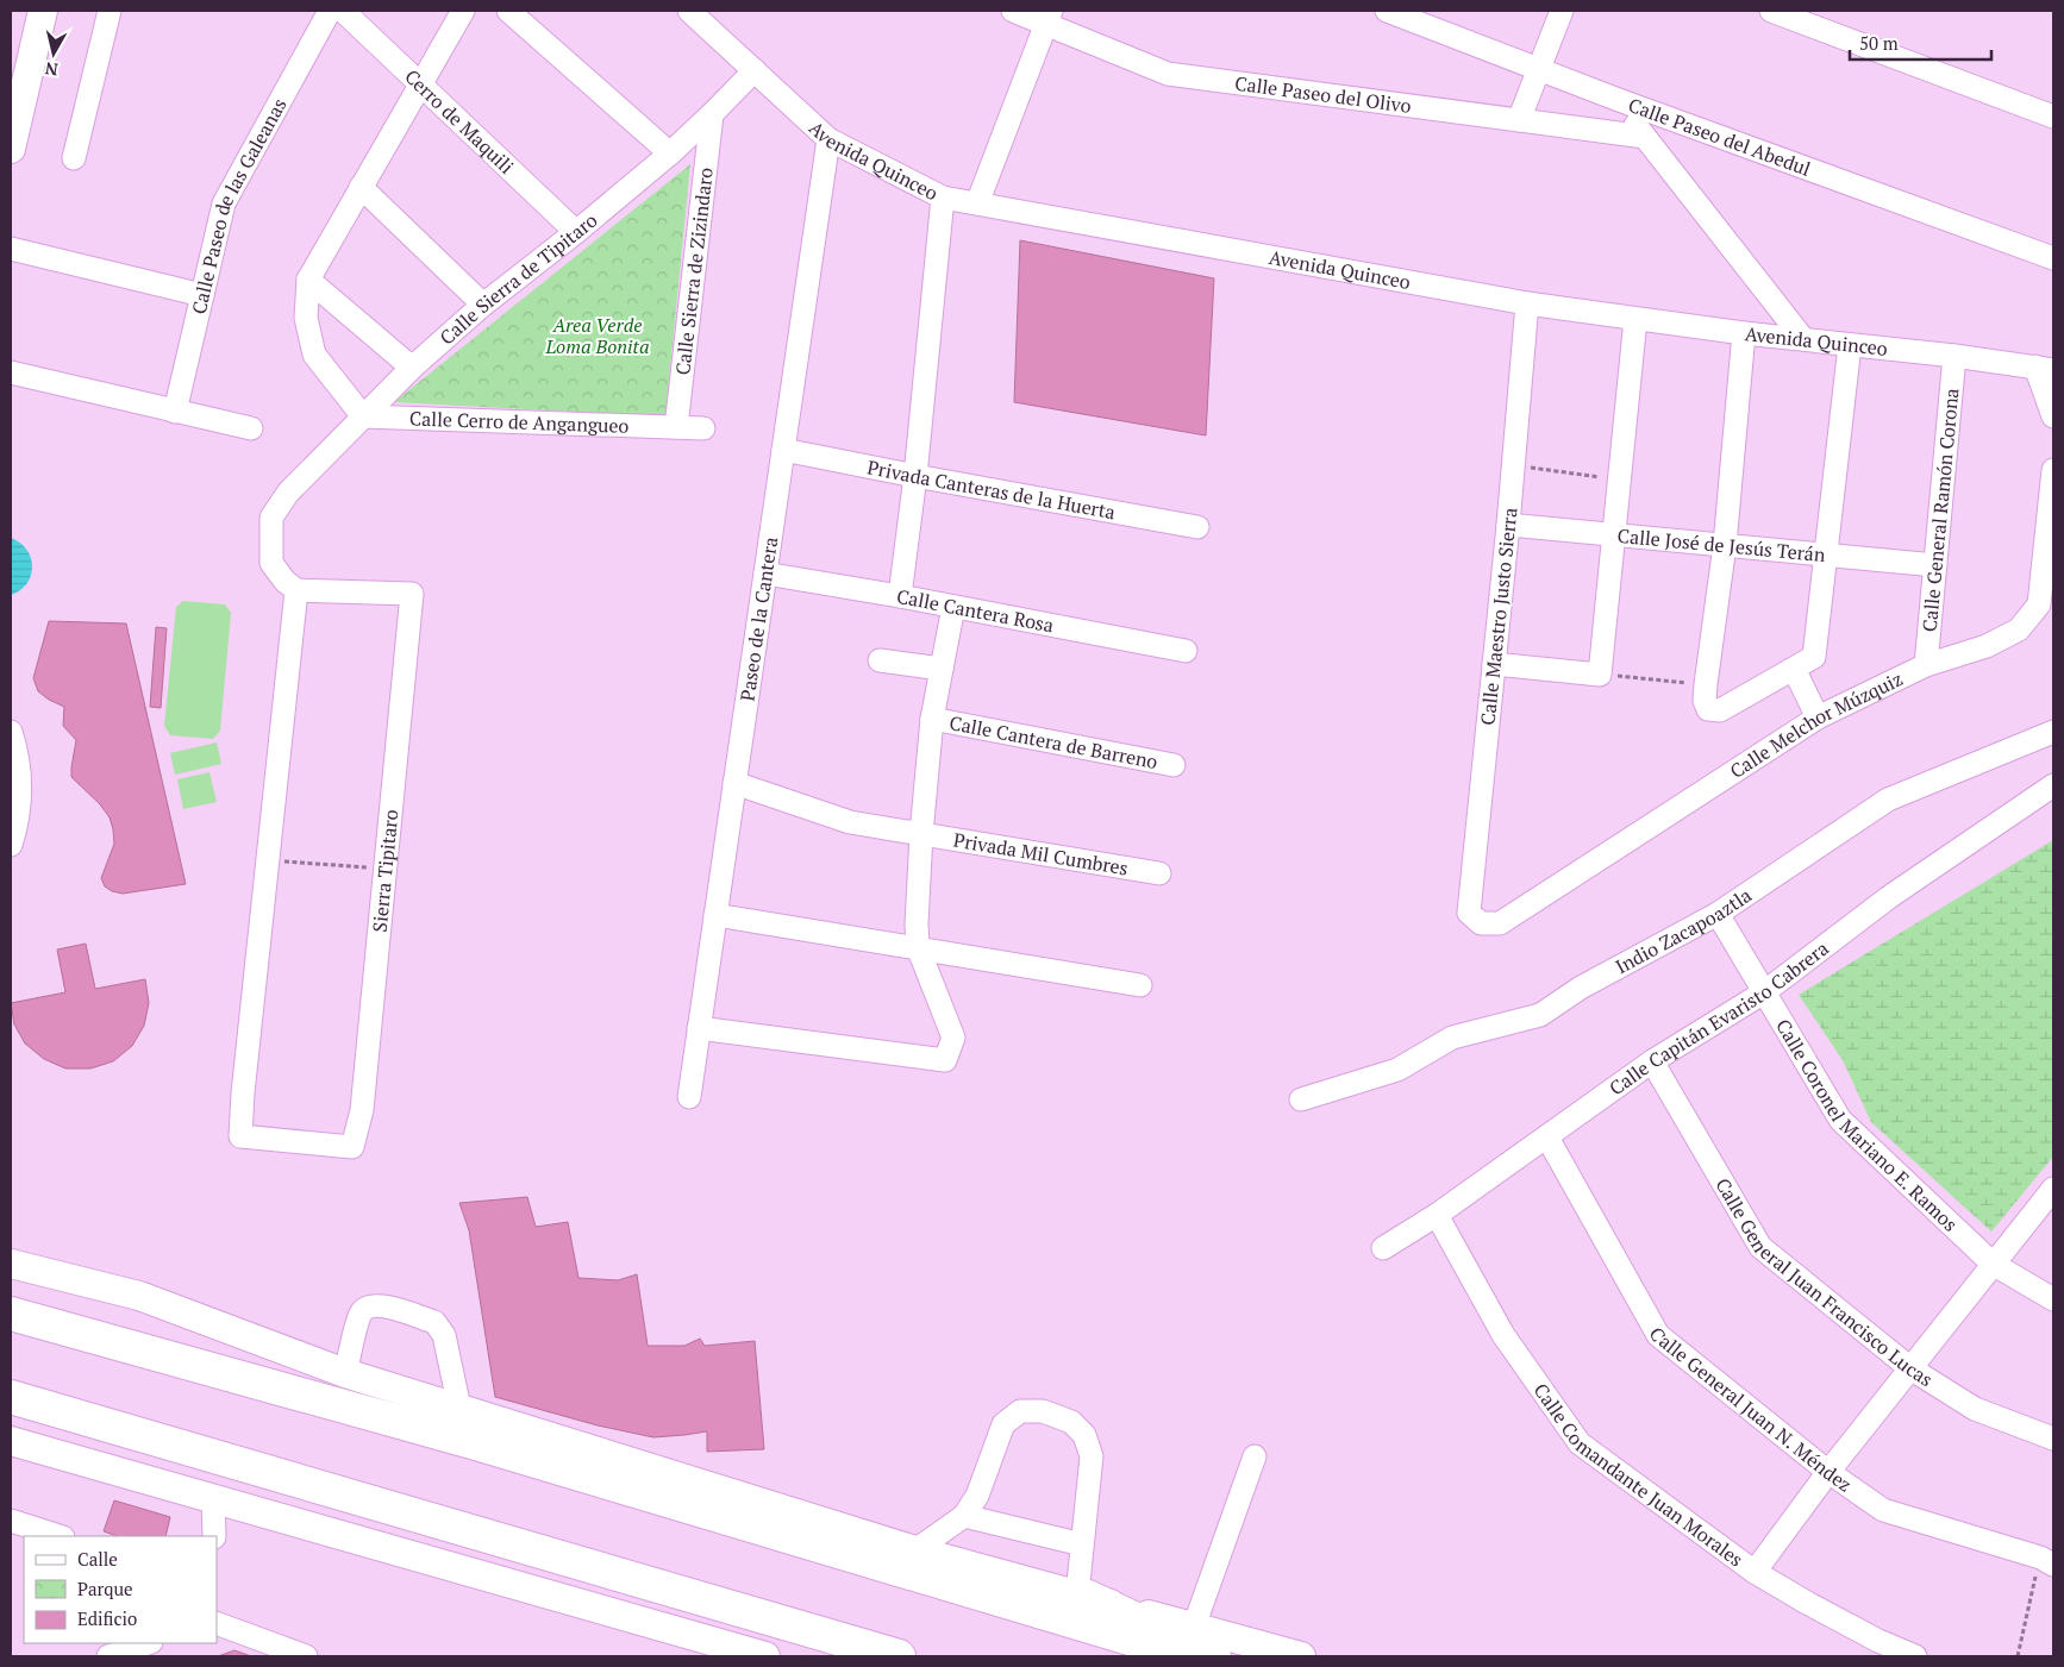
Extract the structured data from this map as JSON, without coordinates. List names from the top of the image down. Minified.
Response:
{"streets":{"street":["Calle Paseo del Olivo","Cerro de Maquili","Calle Paseo del Abedul","Avenida Quinceo","Calle Paseo de las Galeanas","Calle Sierra de Zizindaro","Calle Sierra de Tipitaro","Calle Cerro de Angangueo","Privada Canteras de la Huerta","Calle General Ramón Corona","Calle José de Jesús Terán","Calle Cantera Rosa","Calle Maestro Justo Sierra","Paseo de la Cantera","Calle Melchor Múzquiz","Calle Cantera de Barreno","Privada Mil Cumbres","Sierra Tipitaro","Indio Zacapoaztla","Calle Capitán Evaristo Cabrera","Calle Coronel Mariano E. Ramos","Calle General Juan Francisco Lucas","Calle General Juan N. Méndez","Calle Comandante Juan Morales"]},"crossings":[["Cerro de Maquili","Calle Sierra de Tipitaro"],["Avenida Quinceo","Calle Sierra de Tipitaro"],["Avenida Quinceo","Calle General Ramón Corona"],["Avenida Quinceo","Calle Maestro Justo Sierra"],["Avenida Quinceo","Paseo de la Cantera"],["Calle Sierra de Zizindaro","Calle Sierra de Tipitaro"],["Calle Sierra de Zizindaro","Calle Cerro de Angangueo"],["Calle Sierra de Tipitaro","Calle Cerro de Angangueo"],["Calle Sierra de Tipitaro","Sierra Tipitaro"],["Privada Canteras de la Huerta","Paseo de la Cantera"],["Calle General Ramón Corona","Calle José de Jesús Terán"],["Calle General Ramón Corona","Calle Melchor Múzquiz"],["Calle José de Jesús Terán","Calle Maestro Justo Sierra"],["Calle Cantera Rosa","Paseo de la Cantera"],["Calle Maestro Justo Sierra","Calle Melchor Múzquiz"],["Paseo de la Cantera","Privada Mil Cumbres"],["Indio Zacapoaztla","Calle Coronel Mariano E. Ramos"],["Calle Capitán Evaristo Cabrera","Calle Coronel Mariano E. Ramos"],["Calle Capitán Evaristo Cabrera","Calle General Juan Francisco Lucas"],["Calle Capitán Evaristo Cabrera","Calle General Juan N. Méndez"],["Calle Capitán Evaristo Cabrera","Calle Comandante Juan Morales"]],"parks":["Area Verde Loma Bonita"],"legend":["Calle","Parque","Edificio"],"scale_bar":"50 m","north":"bottom"}
